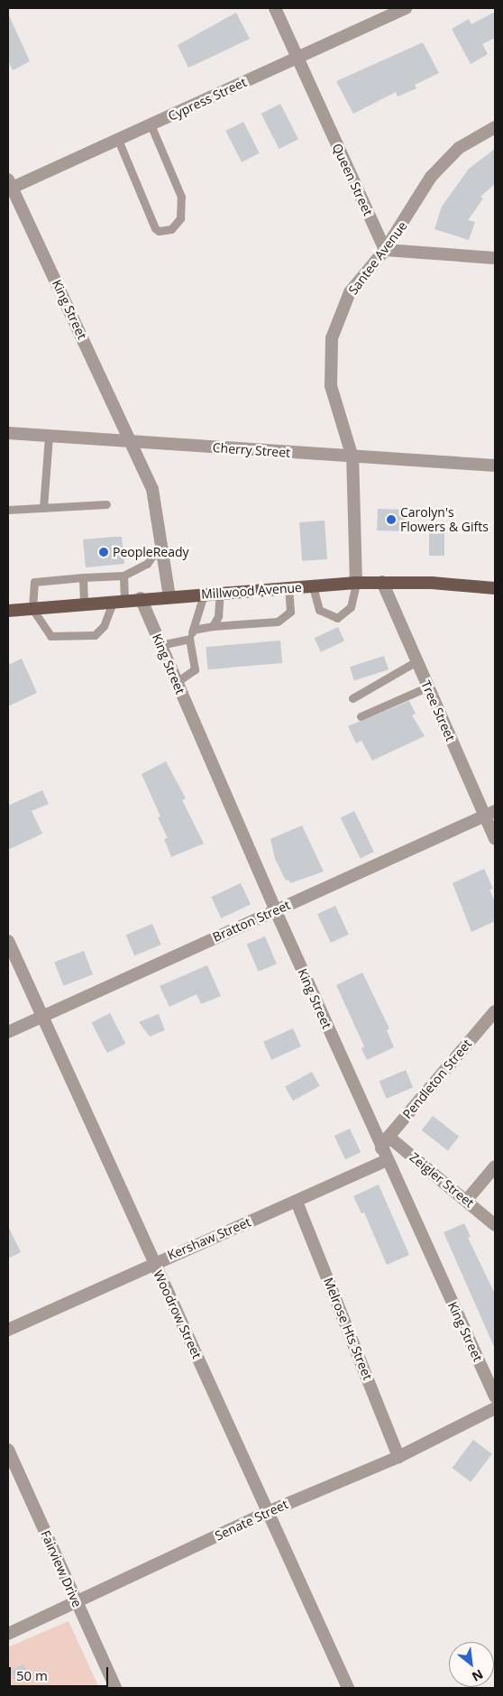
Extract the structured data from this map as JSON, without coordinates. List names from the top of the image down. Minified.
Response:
{"streets":{"main road":["Millwood Avenue"],"street":["Cypress Street","Queen Street","Santee Avenue","King Street","Cherry Street","Tree Street","Bratton Street","Pendleton Street","Zeigler Street","Kershaw Street","Woodrow Street","Melrose Hts Street","Senate Street","Fairview Drive"]},"crossings":[["Cypress Street","Queen Street"],["Cypress Street","King Street"],["Queen Street","Santee Avenue"],["Santee Avenue","Cherry Street"],["Santee Avenue","Millwood Avenue"],["King Street","Cherry Street"],["King Street","Millwood Avenue"],["King Street","Bratton Street"],["King Street","Pendleton Street"],["King Street","Kershaw Street"],["Millwood Avenue","Tree Street"],["Tree Street","Bratton Street"],["Bratton Street","Woodrow Street"],["Pendleton Street","Zeigler Street"],["Pendleton Street","Kershaw Street"],["Kershaw Street","Woodrow Street"],["Kershaw Street","Melrose Hts Street"],["Woodrow Street","Senate Street"],["Melrose Hts Street","Senate Street"],["Senate Street","Fairview Drive"]],"places":["Carolyn's Flowers & Gifts","PeopleReady"],"scale_bar":"50 m","north":"bottom right"}
